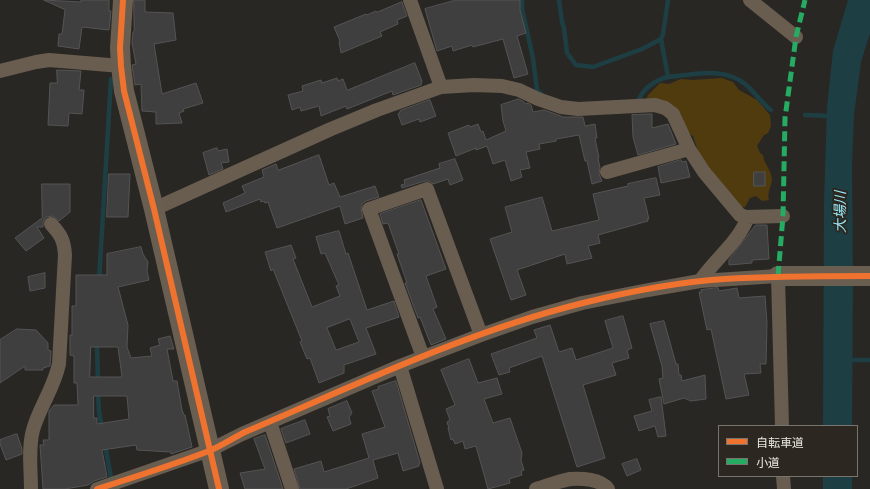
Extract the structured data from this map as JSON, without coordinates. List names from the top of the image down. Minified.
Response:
{"water":["大場川"],"legend":["自転車道","小道"]}
